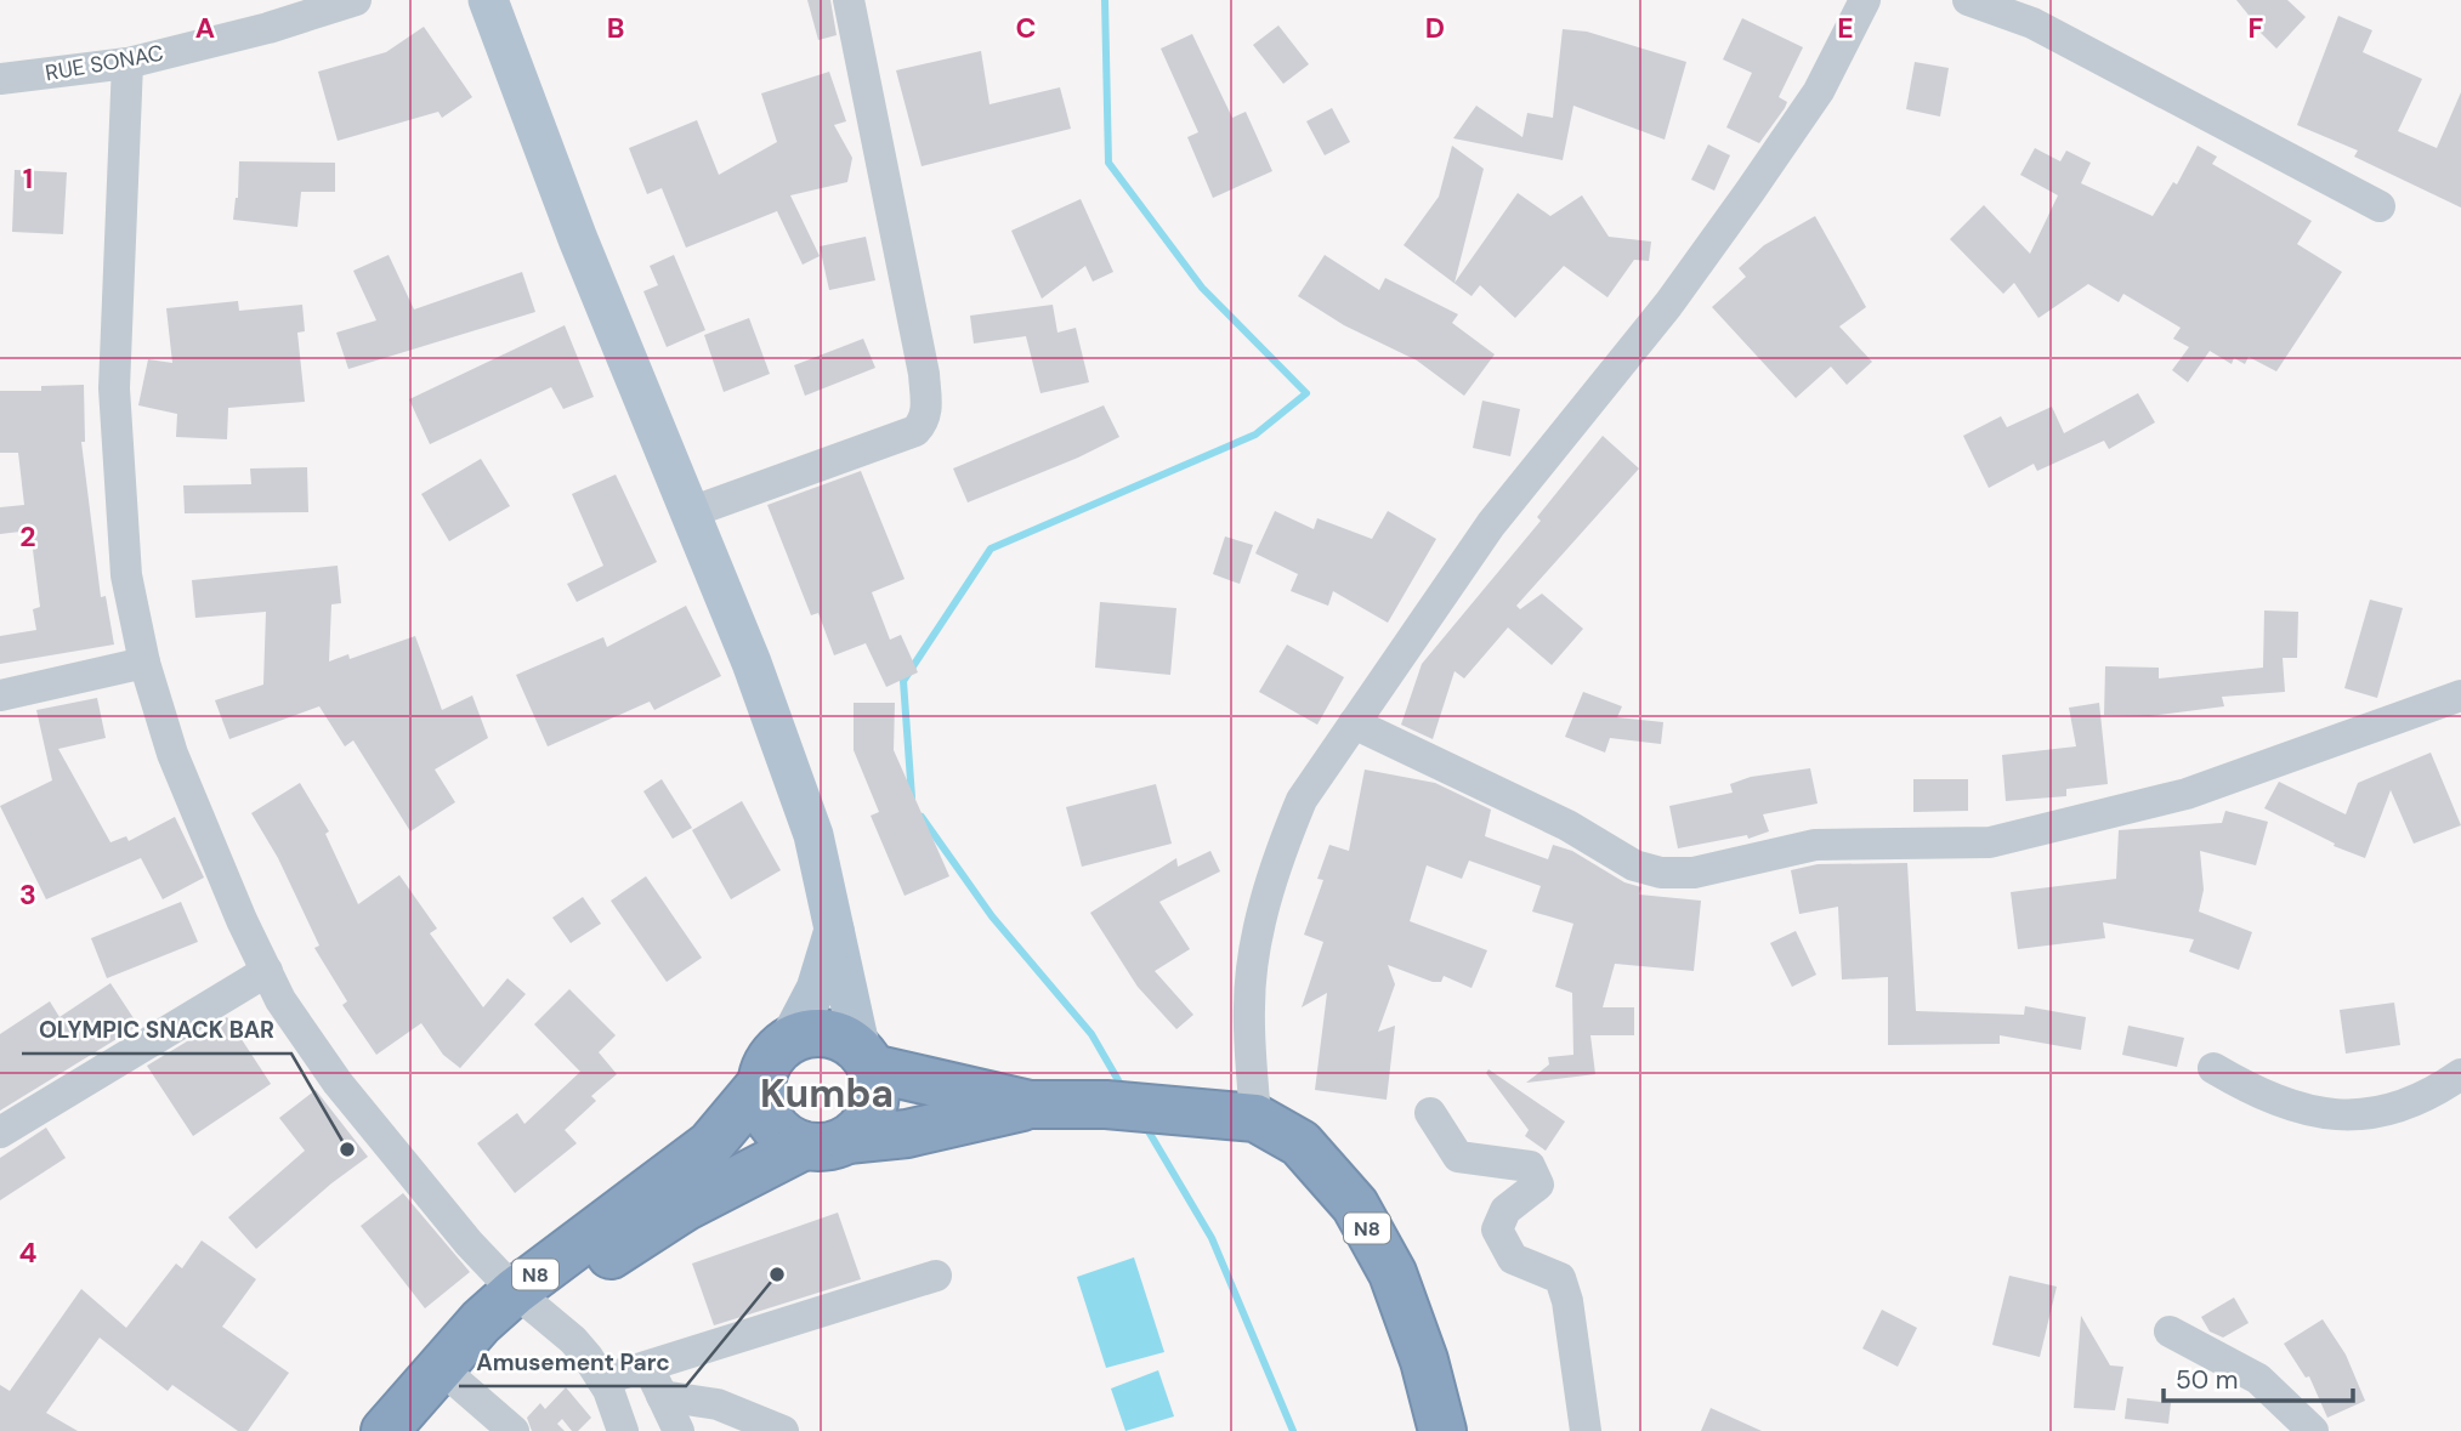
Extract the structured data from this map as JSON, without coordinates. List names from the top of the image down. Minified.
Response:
{"streets":{"highway":["N8"],"street":["RUE SONAC"]},"districts":["Kumba"],"places":["OLYMPIC SNACK BAR","Amusement Parc"],"scale_bar":"50 m","grid":{"columns":["A","B","C","D","E","F"],"rows":["1","2","3","4"]}}
